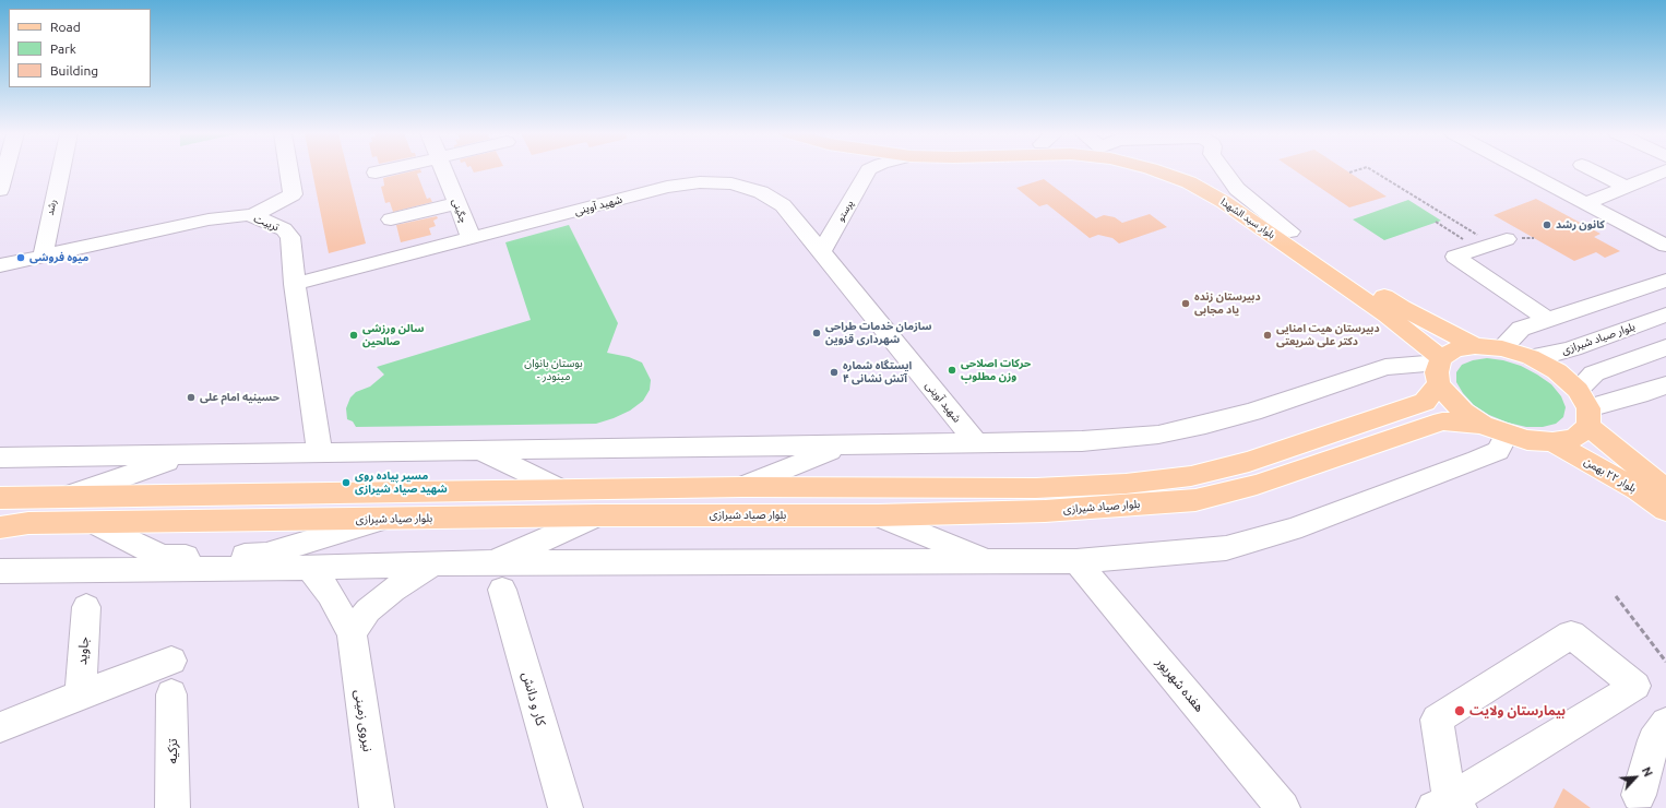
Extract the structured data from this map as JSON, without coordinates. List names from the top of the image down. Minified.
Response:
{"streets":{"main road":["بلوار سید الشهدا","بلوار صیاد شیرازی","بلوار ۲۲ بهمن"],"street":["شهید آوینی","رشد","چگینی","پرستو","تربیت","جاوید","هفده شهریور","کار و دانش","نیروی زمینی","تزکیه"]},"crossings":[["شهید آوینی","چگینی"],["شهید آوینی","پرستو"],["شهید آوینی","تربیت"],["رشد","تربیت"],["بلوار سید الشهدا","بلوار صیاد شیرازی"],["بلوار سید الشهدا","بلوار ۲۲ بهمن"],["بلوار صیاد شیرازی","بلوار ۲۲ بهمن"]],"parks":["بوستان بانوان - مینودر"],"places":["کانون رشد","میوه فروشی","دبیرستان زنده یاد مجابی","سازمان خدمات طراحی شهرداری قزوین","سالن ورزشی صالحین","دبیرستان هیت امنایی دکتر علی شریعتی","حرکات اصلاحی وزن مطلوب","ایستگاه شماره ۴ آتش نشانی","حسینیه امام علی","مسیر پیاده روی شهید صیاد شیرازی","بیمارستان ولایت"],"legend":["Road","Park","Building"],"north":"top right"}
